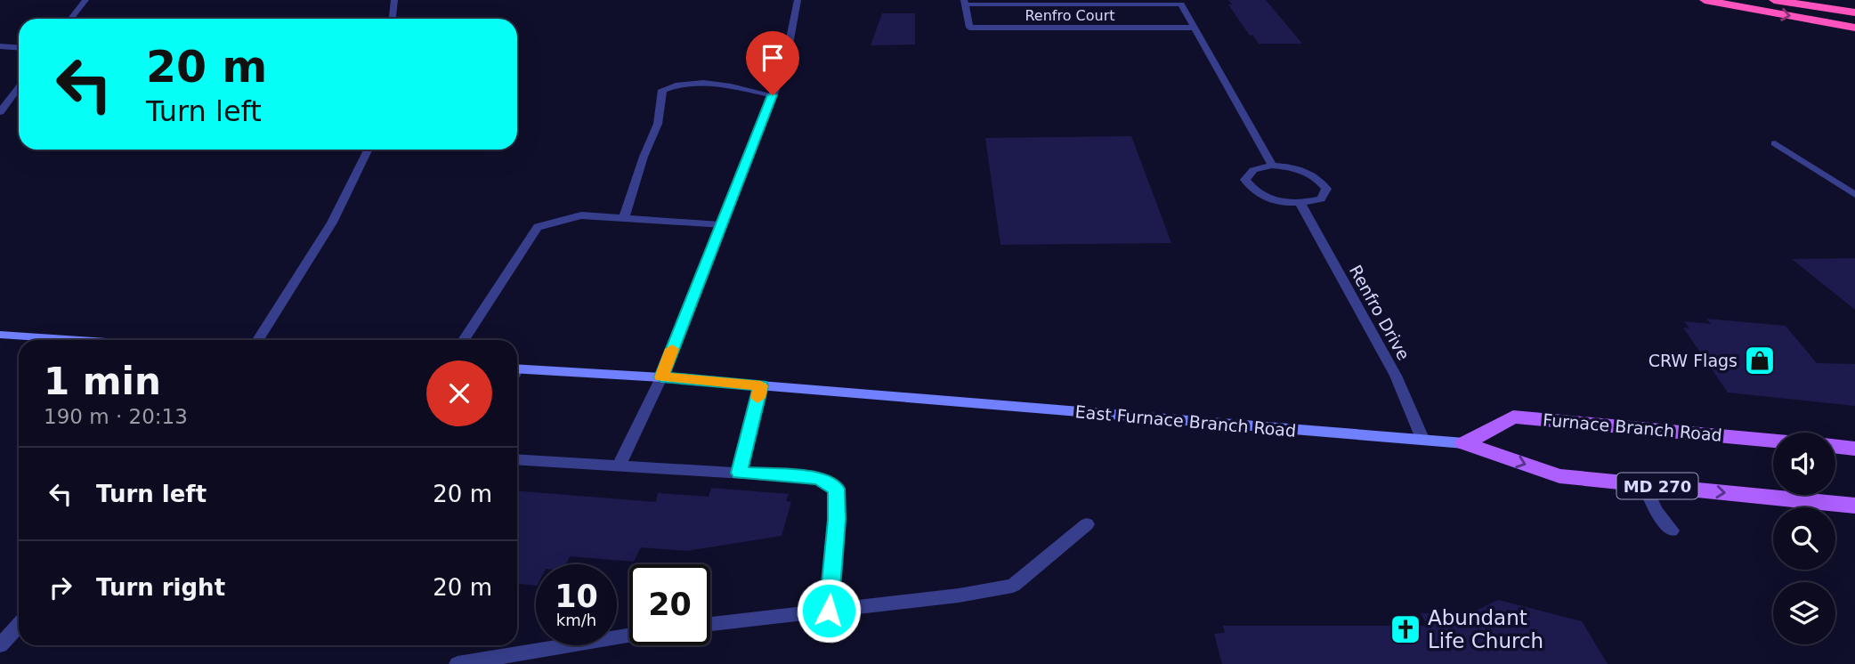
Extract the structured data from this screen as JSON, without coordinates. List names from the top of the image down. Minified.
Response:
{"streets":{"main road":["East Furnace Branch Road","Furnace Branch Road","MD 270"],"street":["Renfro Court","Renfro Drive"]},"crossings":[["Renfro Drive","East Furnace Branch Road"],["East Furnace Branch Road","Furnace Branch Road"]],"places":{"shop":["CRW Flags"],"church":["Abundant Life Church"]},"page":{"turn":["20 m","Turn left"],"heading":["1 min","190 m · 20:13"],"list":[{"name":"Turn left","value":"20 m"},{"name":"Turn right","value":"20 m"}],"speed":"10 km/h","limit":"20"}}
